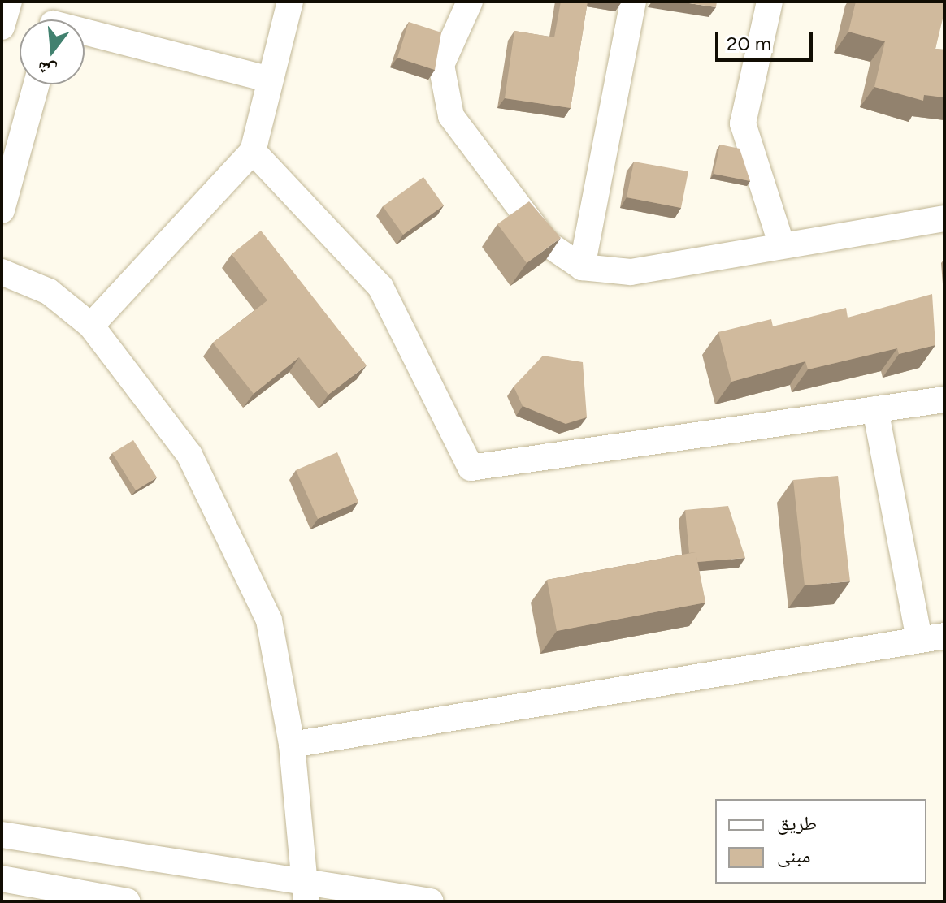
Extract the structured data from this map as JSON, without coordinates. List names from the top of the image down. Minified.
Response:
{"legend":["طريق","مبنى"],"scale_bar":"20 m","north":"bottom"}
